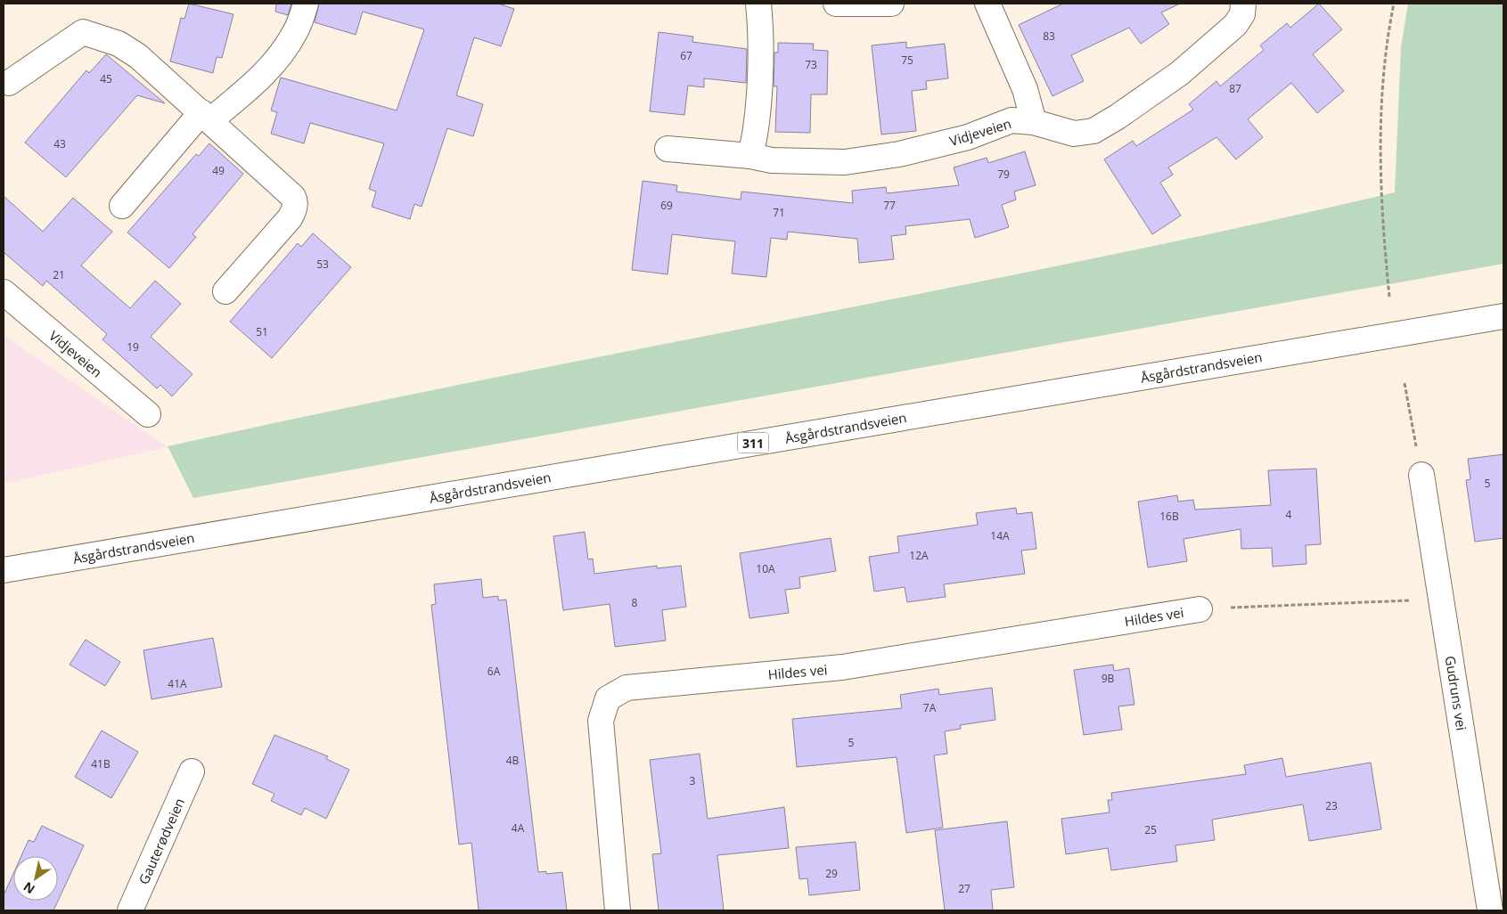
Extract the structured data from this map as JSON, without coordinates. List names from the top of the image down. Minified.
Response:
{"streets":{"street":["Vidjeveien","Åsgårdstrandsveien","311","Hildes vei","Gudruns vei","Gauterødveien"]},"house_numbers":["83","67","75","73","45","87","43","49","79","69","77","71","53","21","51","19","5","4","16B","14A","12A","10A","8","6A","9B","41A","7A","5","4B","41B","3","23","4A","25","29","27"],"north":"bottom left"}
